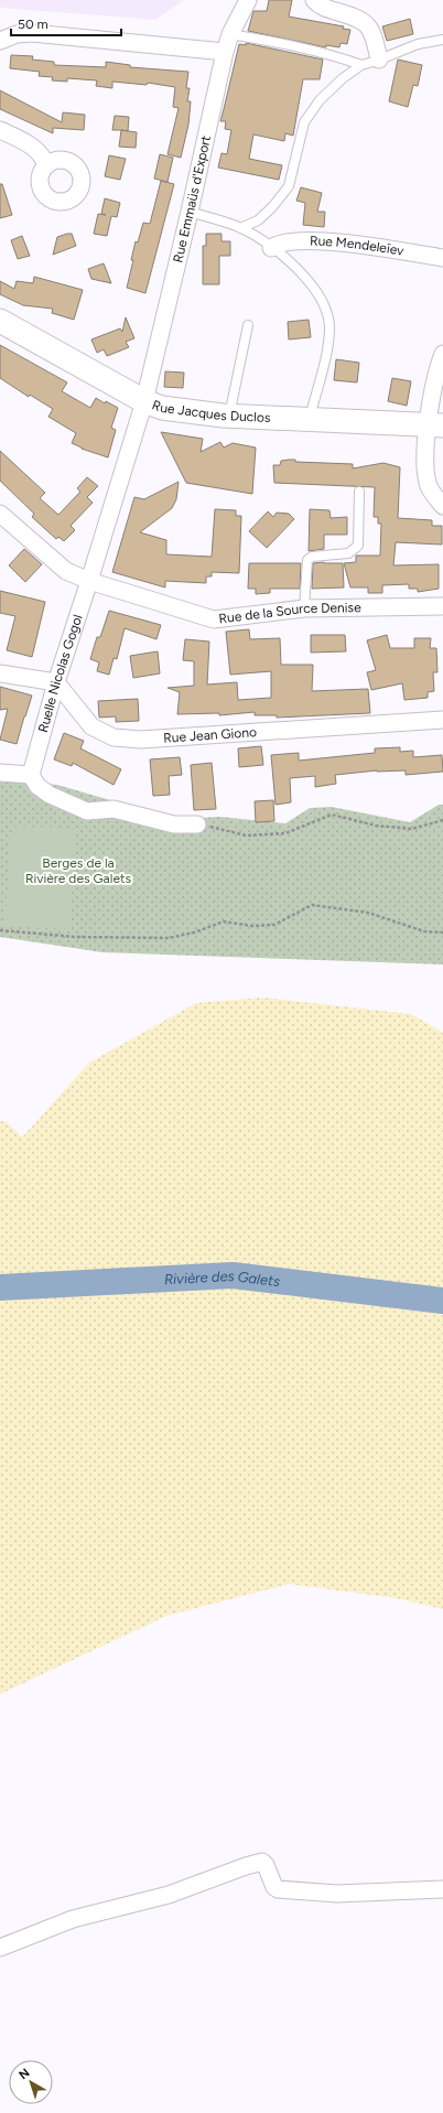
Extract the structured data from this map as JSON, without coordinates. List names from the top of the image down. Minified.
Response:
{"streets":{"street":["Rue Emmaüs d'Export","Rue Mendeleïev","Rue Jacques Duclos","Rue de la Source Denise","Ruelle Nicolas Gogol","Rue Jean Giono"]},"crossings":[["Rue Emmaüs d'Export","Rue Jacques Duclos"],["Rue Emmaüs d'Export","Ruelle Nicolas Gogol"],["Rue Jacques Duclos","Ruelle Nicolas Gogol"],["Rue de la Source Denise","Ruelle Nicolas Gogol"],["Ruelle Nicolas Gogol","Rue Jean Giono"]],"water":["Rivière des Galets"],"parks":["Berges de la Rivière des Galets"],"scale_bar":"50 m","north":"top left"}
